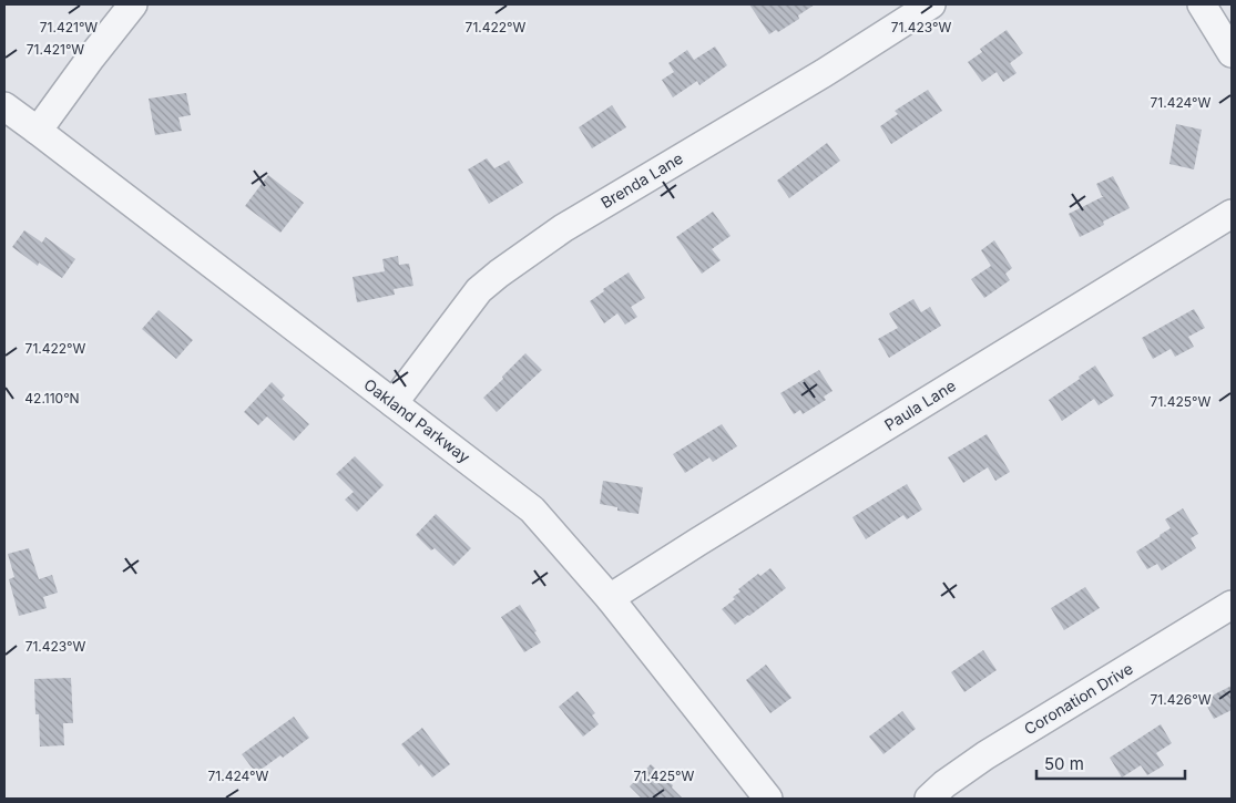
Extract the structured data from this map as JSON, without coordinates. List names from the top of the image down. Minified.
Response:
{"streets":{"street":["Brenda Lane","Paula Lane","Oakland Parkway","Coronation Drive"]},"crossings":[["Brenda Lane","Oakland Parkway"],["Paula Lane","Oakland Parkway"]],"scale_bar":"50 m","coordinates":["71.422°W","71.423°W","71.421°W","71.424°W","42.110°N","71.425°W","71.426°W"]}
